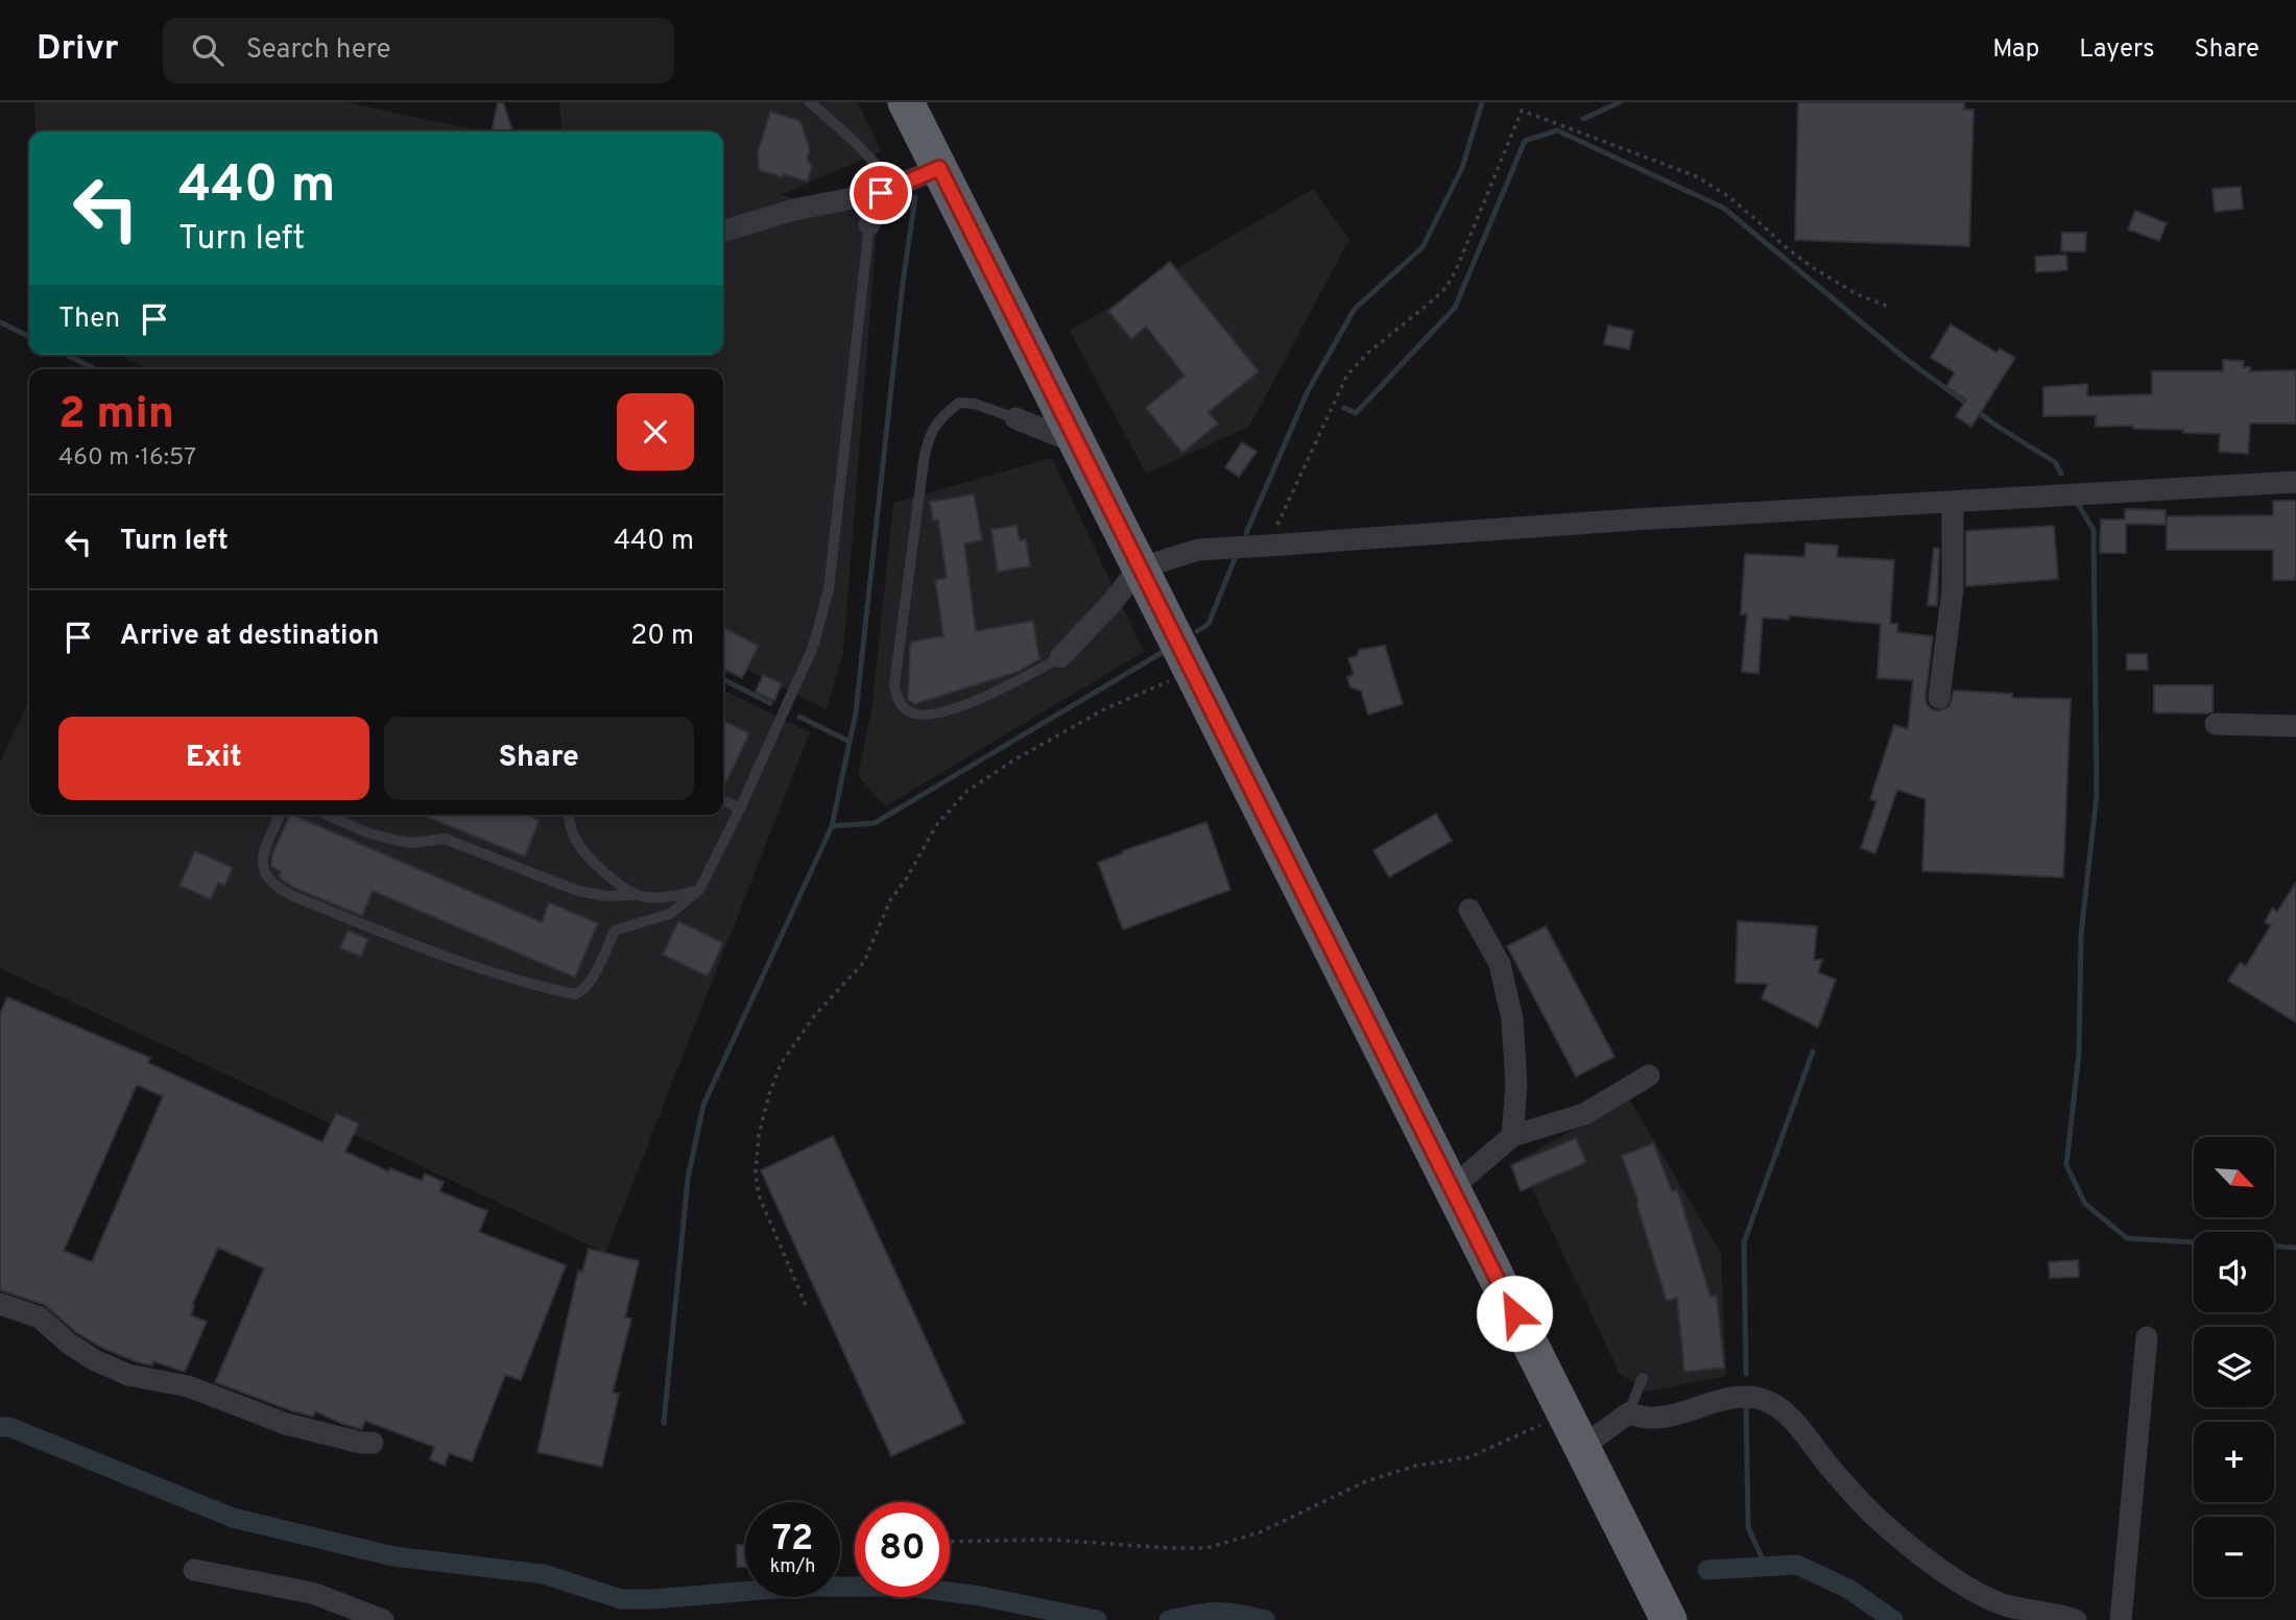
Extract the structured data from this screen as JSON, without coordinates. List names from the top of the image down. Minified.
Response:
{"north":"bottom right","page":{"header":"Drivr","search":"Search here","nav":["Map","Layers","Share"],"turn":["440 m","Turn left"],"then":"Then","heading":["2 min","460 m · 16:57"],"list":[{"name":"Turn left","value":"440 m"},{"name":"Arrive at destination","value":"20 m"}],"buttons":["Exit","Share"],"map_buttons":["+","−"],"speed":"72 km/h","limit":"80"}}
